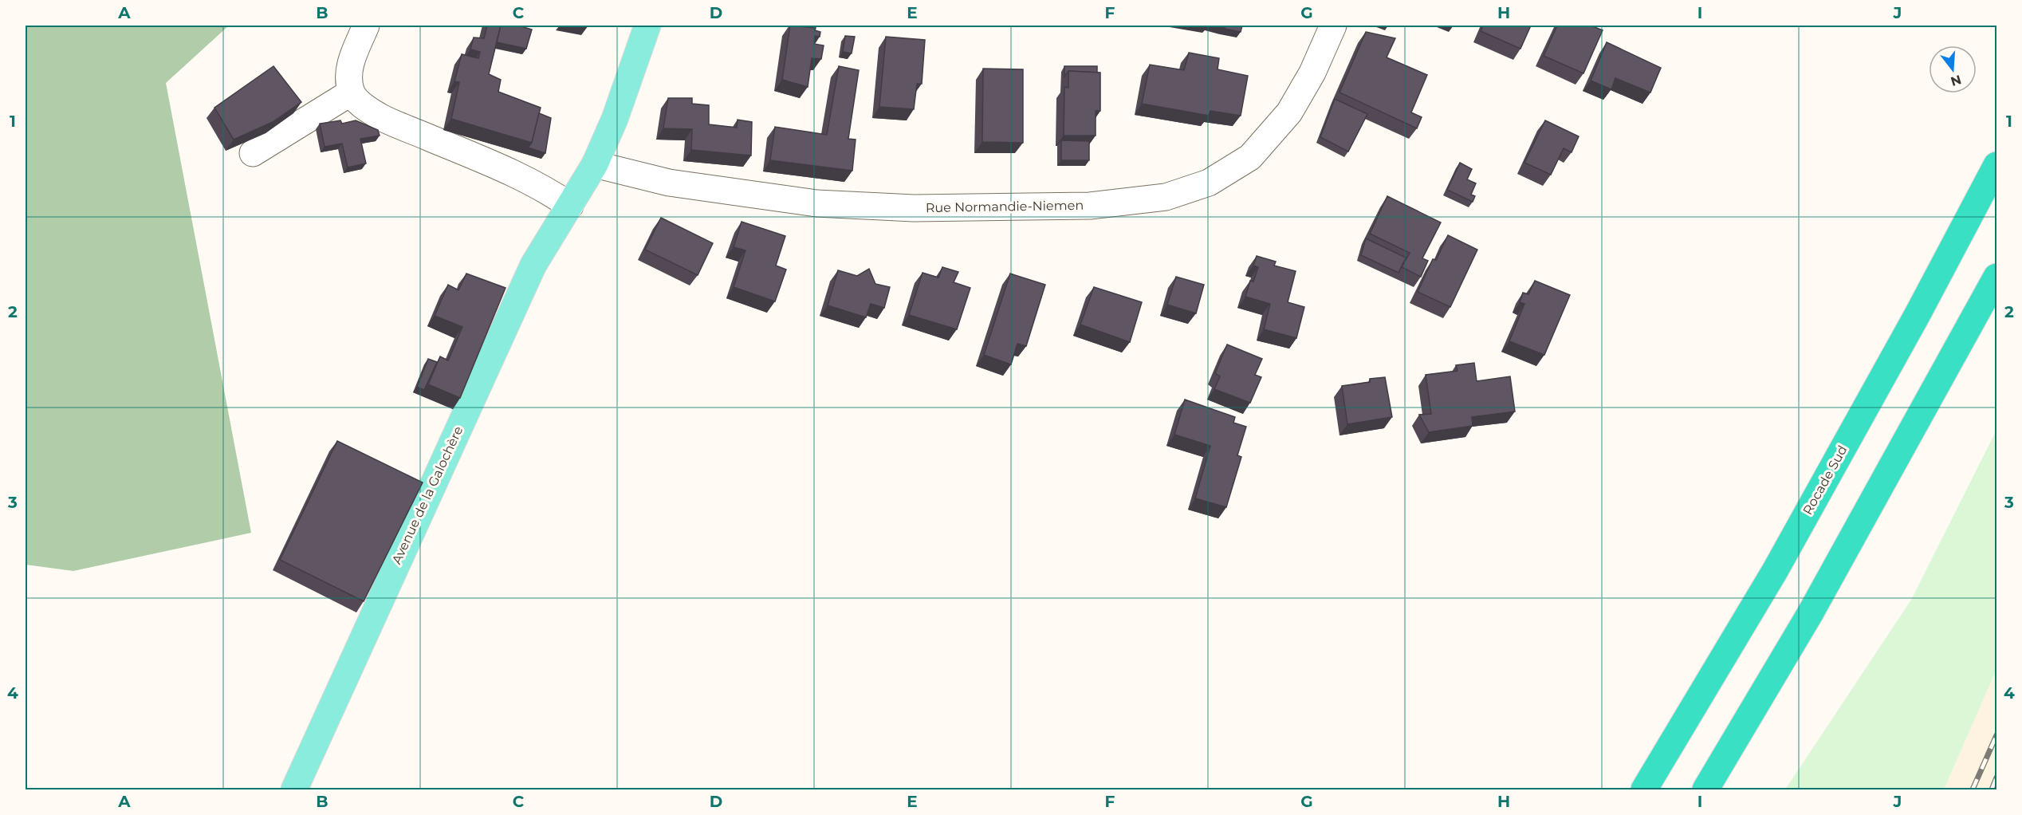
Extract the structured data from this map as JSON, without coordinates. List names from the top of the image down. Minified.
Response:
{"streets":{"highway":["Rocade Sud"],"main road":["Avenue de la Galochère"],"street":["Rue Normandie-Niemen"]},"crossings":[["Rue Normandie-Niemen","Avenue de la Galochère"]],"north":"bottom","grid":{"columns":["A","B","C","D","E","F","G","H","I","J"],"rows":["1","2","3","4"]}}
